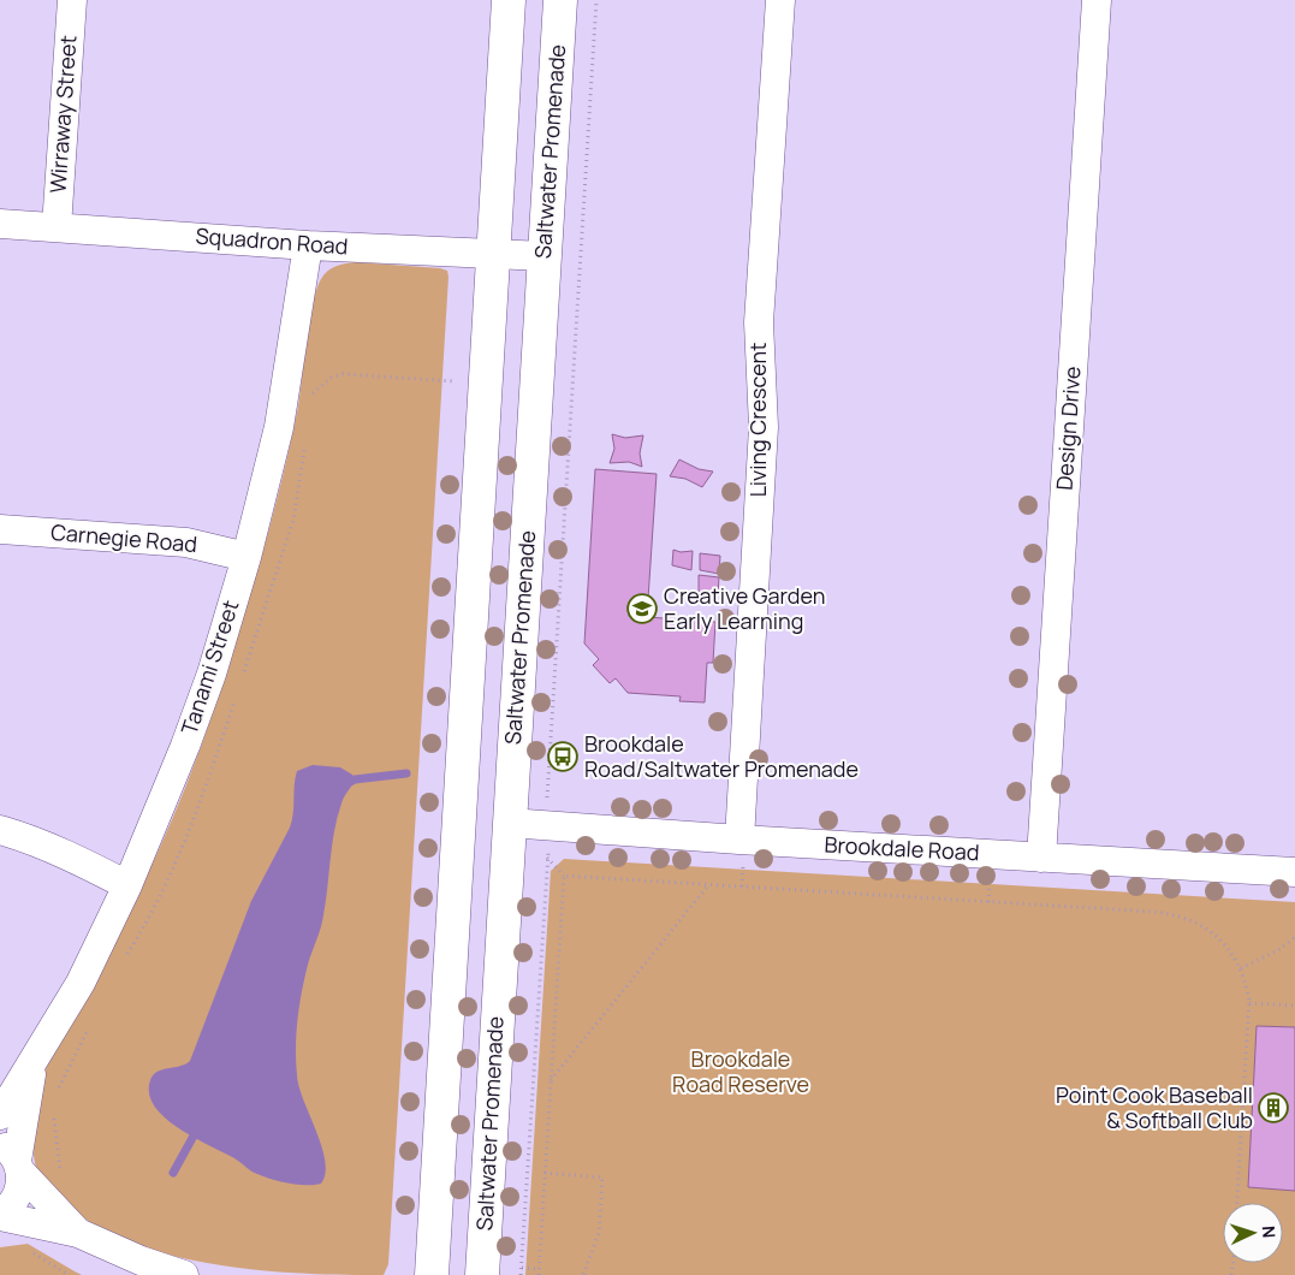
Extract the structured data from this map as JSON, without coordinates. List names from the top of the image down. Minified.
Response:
{"streets":{"street":["Wirraway Street","Saltwater Promenade","Squadron Road","Living Crescent","Design Drive","Carnegie Road","Tanami Street","Brookdale Road"]},"crossings":[["Wirraway Street","Squadron Road"],["Saltwater Promenade","Squadron Road"],["Saltwater Promenade","Brookdale Road"],["Squadron Road","Tanami Street"],["Living Crescent","Brookdale Road"],["Design Drive","Brookdale Road"],["Carnegie Road","Tanami Street"]],"parks":["Brookdale Road Reserve"],"places":{"school or university":["Creative Garden Early Learning"],"bus stop":["Brookdale Road/Saltwater Promenade"],"building":["Point Cook Baseball & Softball Club"]},"north":"right"}
